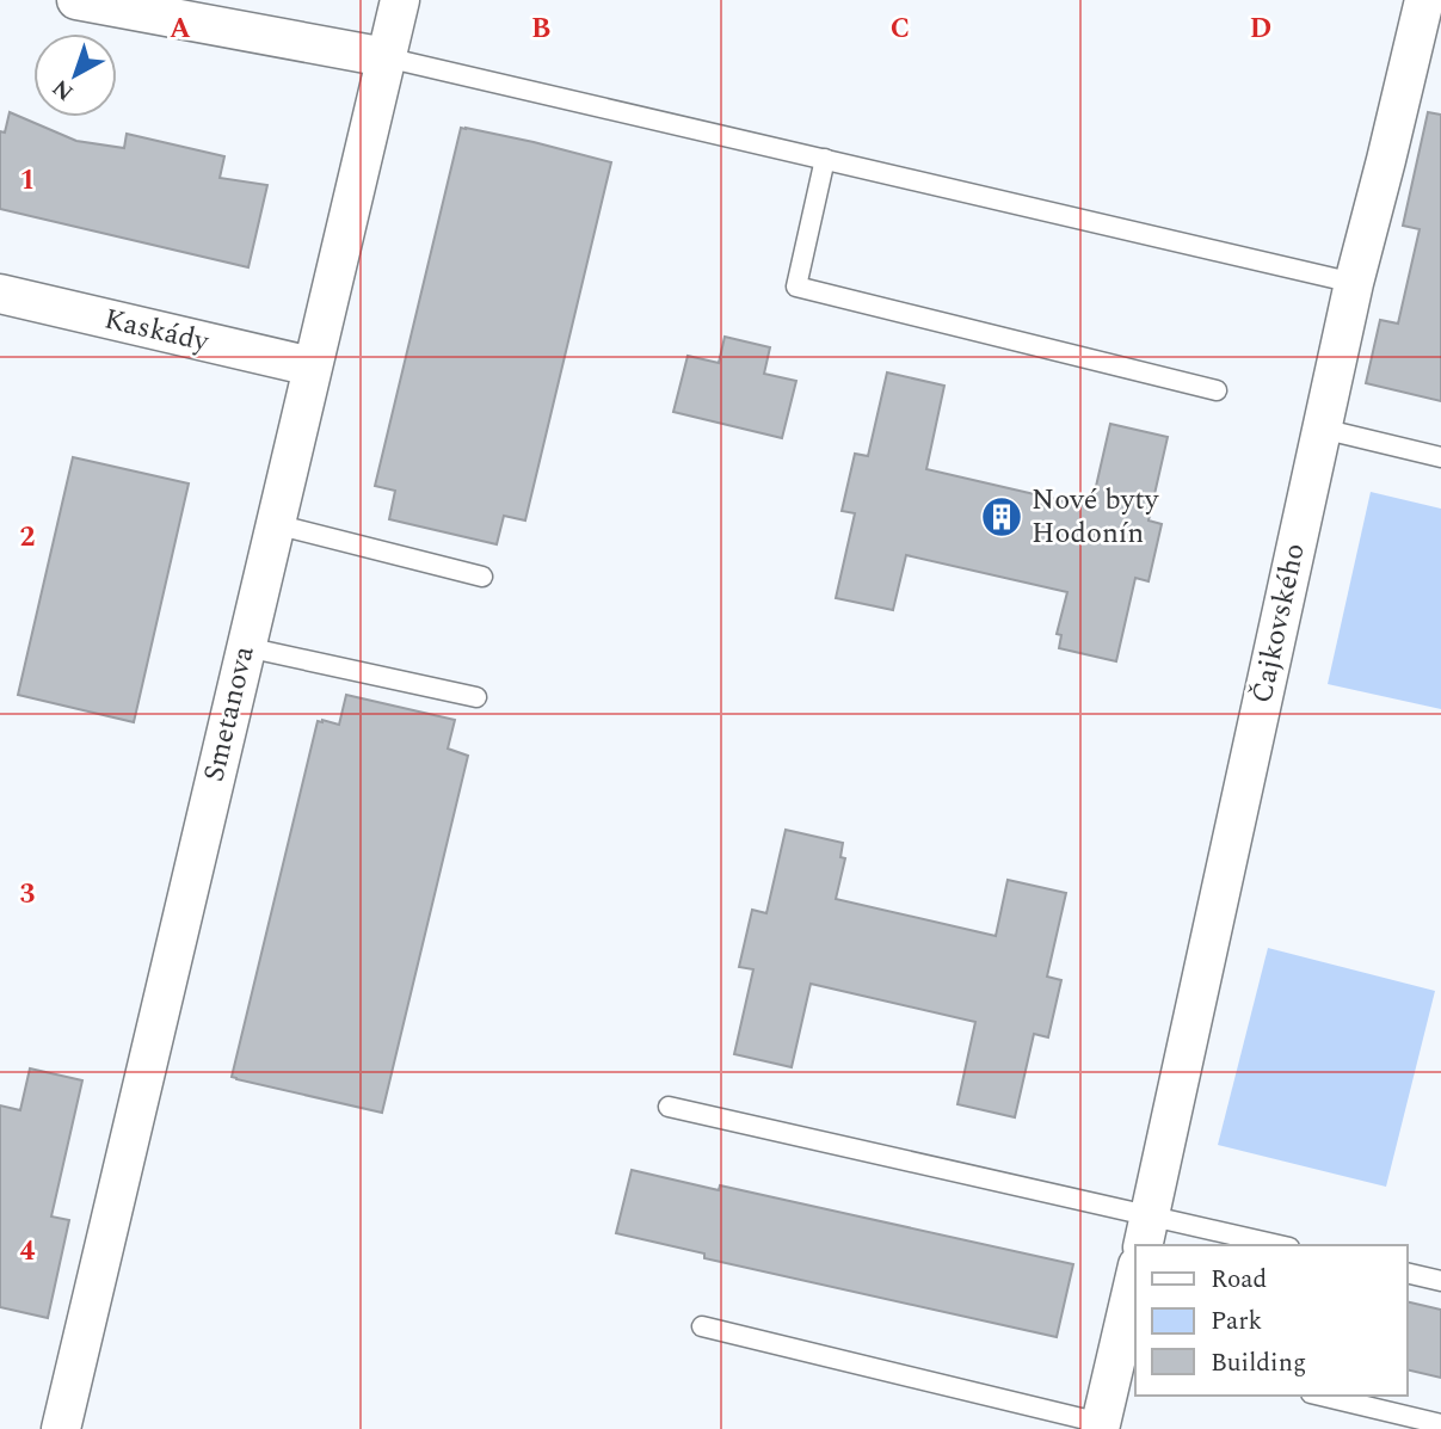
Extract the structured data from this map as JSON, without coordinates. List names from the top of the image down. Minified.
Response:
{"streets":{"street":["Kaskády","Čajkovského","Smetanova"]},"crossings":[["Kaskády","Smetanova"]],"places":{"building":["Nové byty Hodonín"]},"legend":["Road","Park","Building"],"north":"bottom left","grid":{"columns":["A","B","C","D"],"rows":["1","2","3","4"]}}
